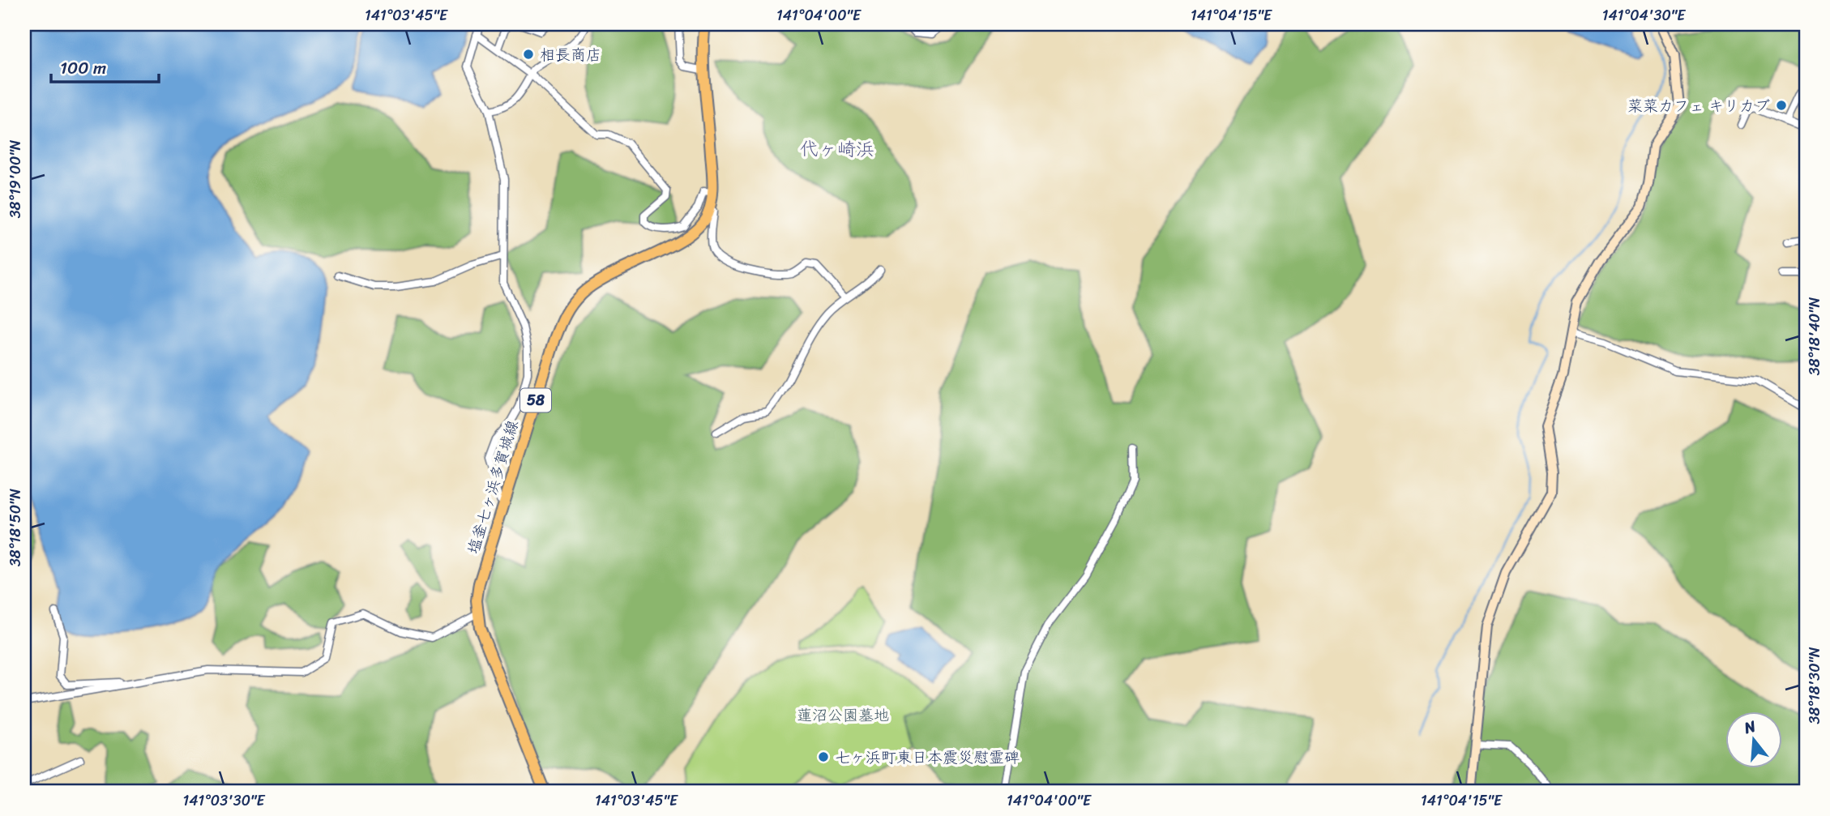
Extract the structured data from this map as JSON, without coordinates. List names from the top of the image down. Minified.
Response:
{"streets":{"main road":["58","塩釜七ヶ浜多賀城線"]},"districts":["代ヶ崎浜"],"parks":["蓮沼公園墓地"],"places":["相長商店","菜菜カフェ キリカブ","七ヶ浜町東日本震災慰霊碑"],"scale_bar":"100 m","north":"top","coordinates":["141°03'45\"E","141°04'00\"E","141°04'15\"E","141°04'30\"E","38°19'00\"N","38°18'40\"N","38°18'50\"N","38°18'30\"N","141°03'30\"E"]}
